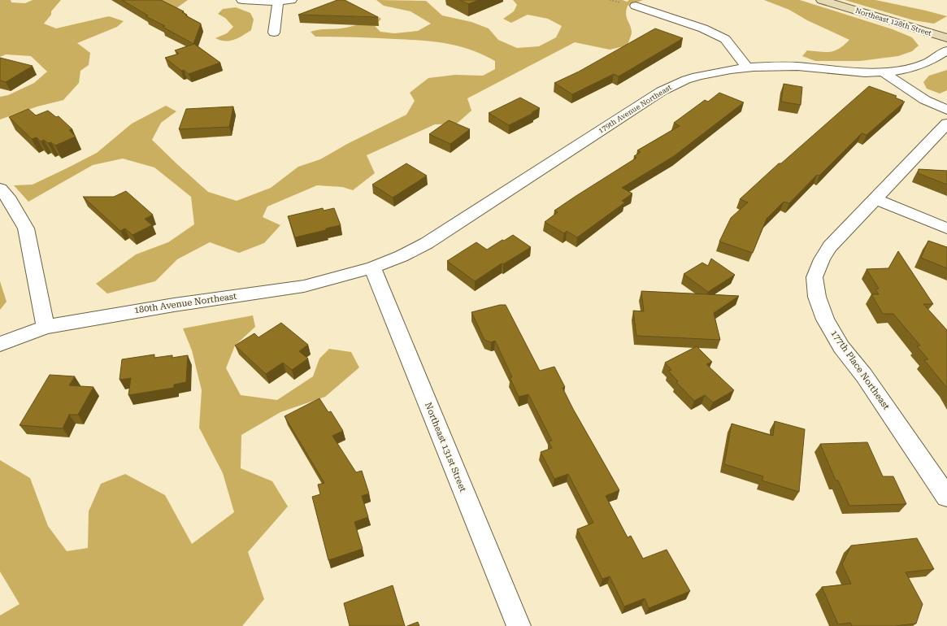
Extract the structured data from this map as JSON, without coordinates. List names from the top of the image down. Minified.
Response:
{"streets":{"street":["Northeast 128th Street","179th Avenue Northeast","180th Avenue Northeast","177th Place Northeast","Northeast 131st Street"]},"crossings":[["179th Avenue Northeast","180th Avenue Northeast"],["179th Avenue Northeast","Northeast 131st Street"],["180th Avenue Northeast","Northeast 131st Street"]]}
